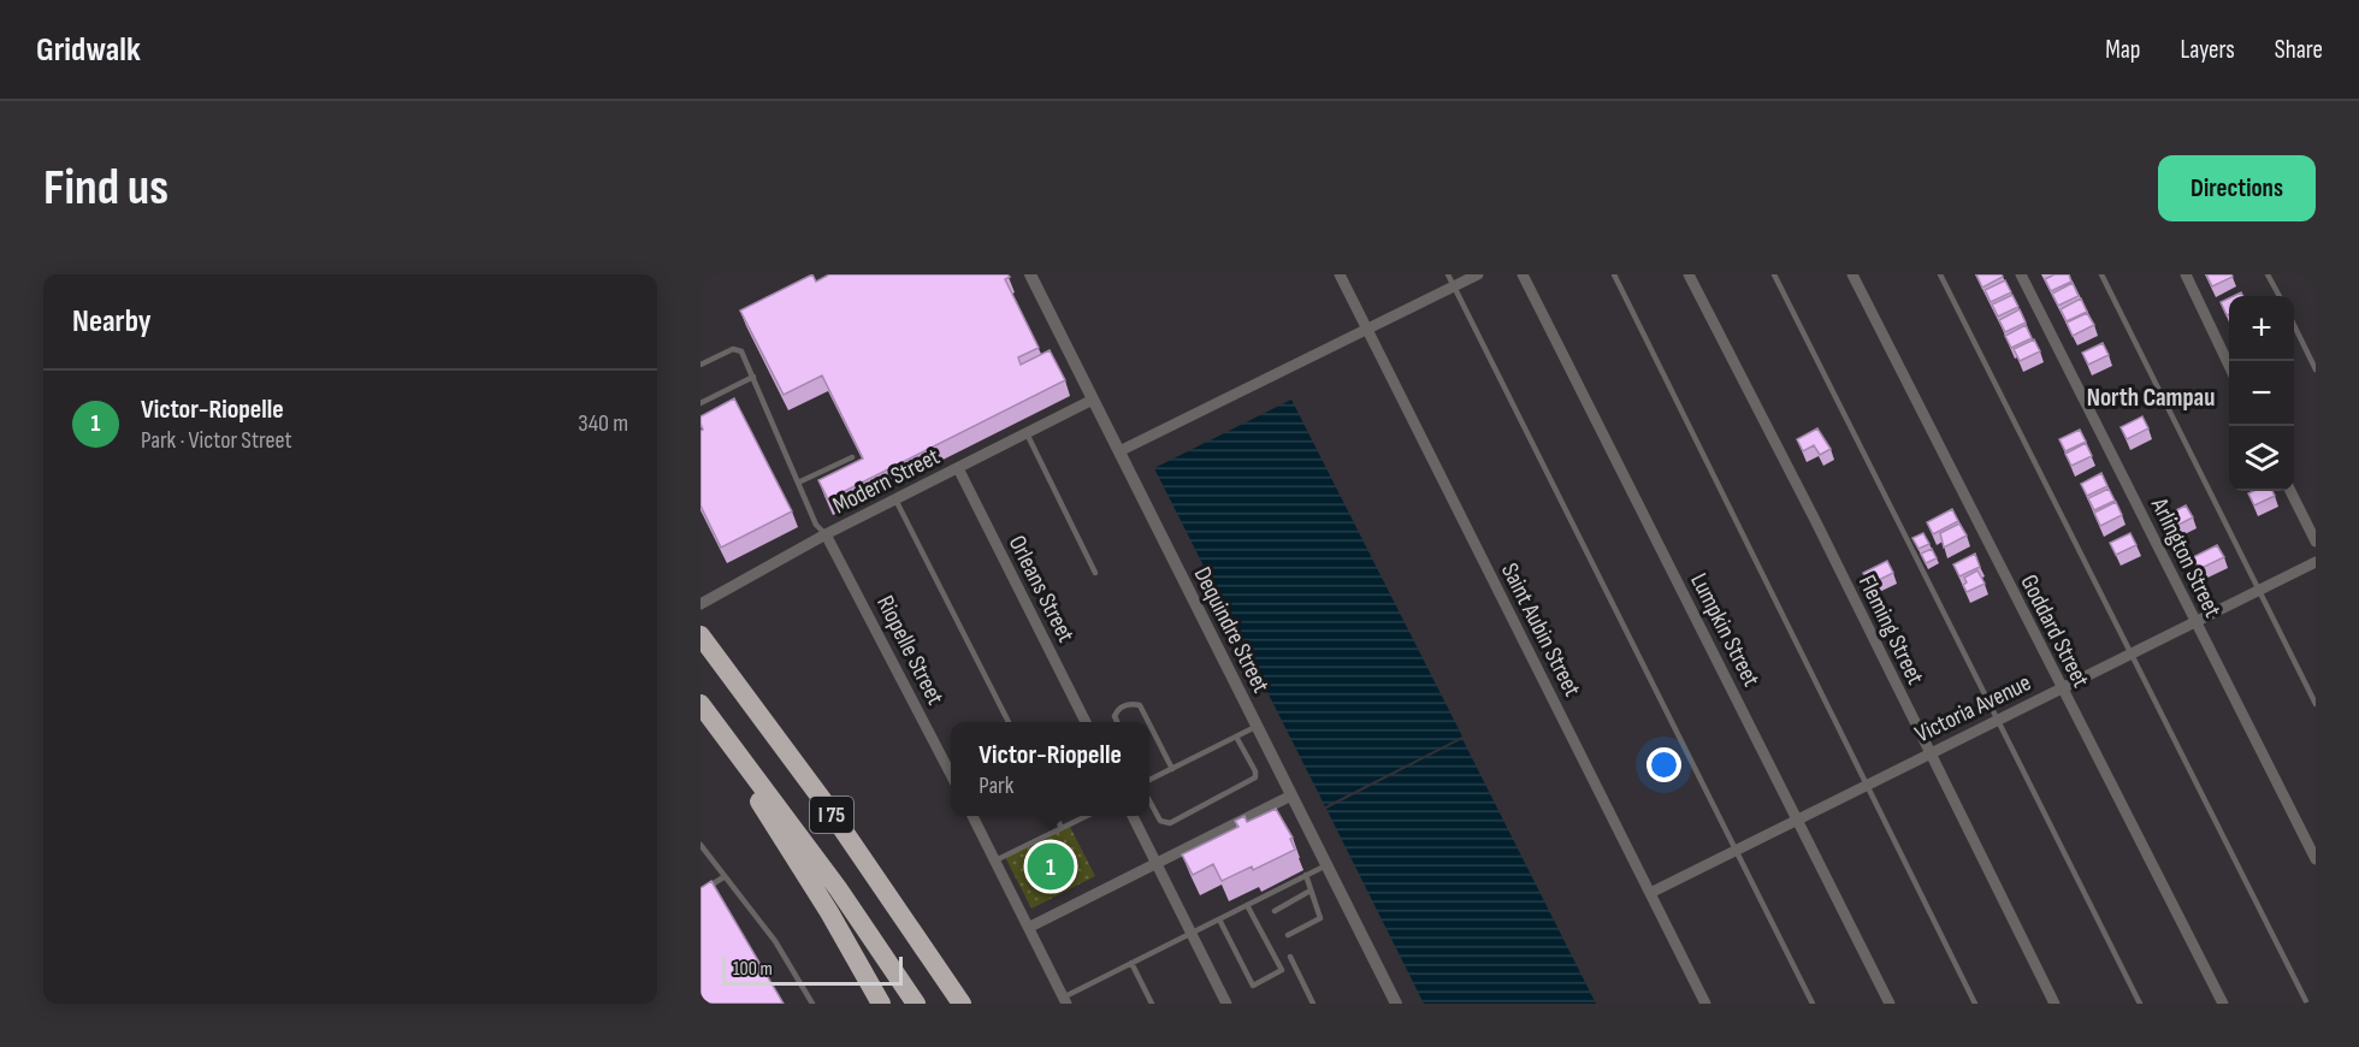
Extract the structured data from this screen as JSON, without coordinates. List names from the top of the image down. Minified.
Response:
{"streets":{"highway":["I 75"],"street":["Modern Street","Arlington Street","Orleans Street","Dequindre Street","Saint Aubin Street","Lumpkin Street","Fleming Street","Goddard Street","Riopelle Street","Victoria Avenue"]},"crossings":[["Modern Street","Orleans Street"],["Modern Street","Dequindre Street"],["Modern Street","Riopelle Street"],["Arlington Street","Victoria Avenue"],["Saint Aubin Street","Victoria Avenue"],["Lumpkin Street","Victoria Avenue"],["Fleming Street","Victoria Avenue"],["Goddard Street","Victoria Avenue"]],"districts":["North Campau"],"scale_bar":"100 m","page":{"header":"Gridwalk","nav":["Map","Layers","Share"],"buttons":"Directions","title":"Find us","heading":"Nearby","map_buttons":["+","−"],"list":[{"mark":"1","name":"Victor-Riopelle","note":"Park · Victor Street","value":"340 m"}],"popup":["Victor-Riopelle","Park"],"pins":"1","scale":"100 m"}}
